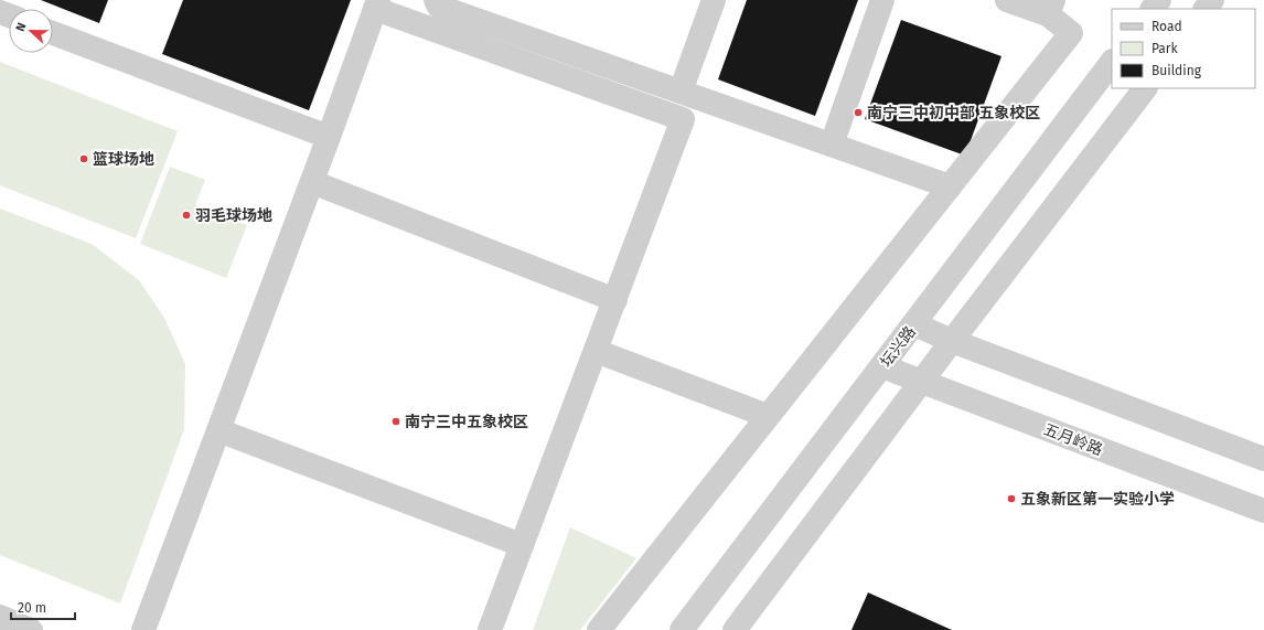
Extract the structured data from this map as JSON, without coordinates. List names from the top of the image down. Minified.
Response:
{"streets":{"street":["坛兴路","五月岭路"]},"crossings":[["坛兴路","五月岭路"]],"places":["南宁三中初中部 五象校区","篮球场地","羽毛球场地","南宁三中五象校区","五象新区第一实验小学"],"legend":["Road","Park","Building"],"scale_bar":"20 m","north":"left"}
